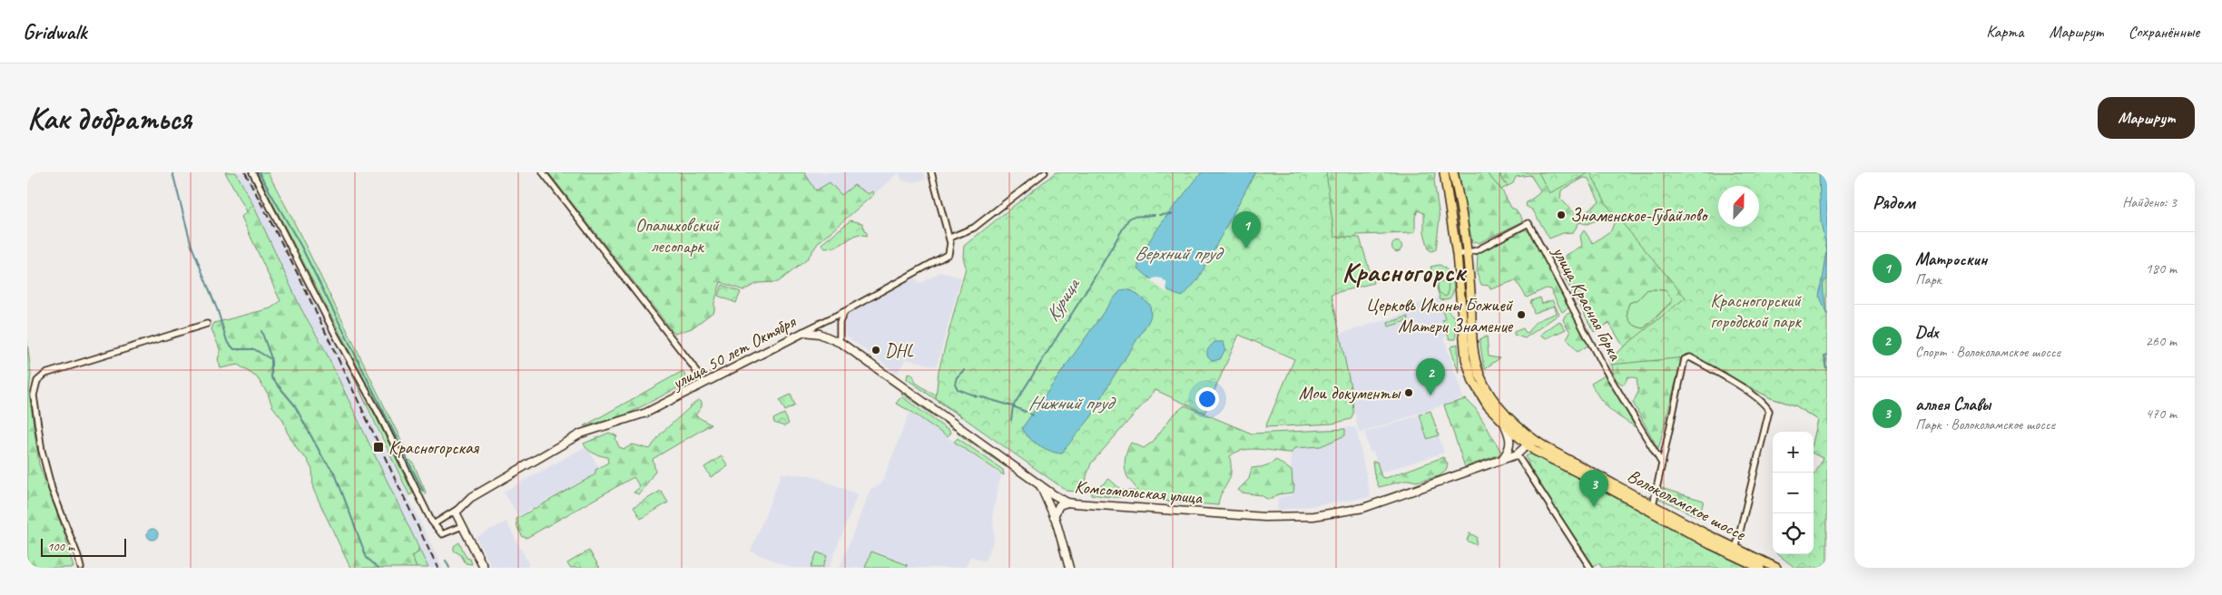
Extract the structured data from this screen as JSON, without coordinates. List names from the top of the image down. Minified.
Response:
{"streets":{"main road":["Волоколамское шоссе"],"street":["улица Красная Горка","улица 50 лет Октября","Комсомольская улица"]},"crossings":[["улица Красная Горка","Волоколамское шоссе"],["улица 50 лет Октября","Комсомольская улица"],["Комсомольская улица","Волоколамское шоссе"]],"districts":["Красногорск"],"water":["Верхний пруд","Курица","Нижний пруд"],"parks":["Опалиховский лесопарк","Красногорский городской парк"],"places":{"other":["Знаменское-Губайлово","Церковь Иконы Божией Матери Знамение","DHL","Мои документы"],"transit":["Красногорская"]},"scale_bar":"100 m","north":"top","page":{"header":"Gridwalk","nav":["Карта","Маршрут","Сохранённые"],"buttons":"Маршрут","title":"Как добраться","heading":["Рядом","Найдено: 3"],"pins":["1","2","3"],"list":[{"mark":"1","name":"Матроскин","note":"Парк","value":"180 m"},{"mark":"2","name":"Ddx","note":"Спорт · Волоколамское шоссе","value":"260 m"},{"mark":"3","name":"аллея Славы","note":"Парк · Волоколамское шоссе","value":"470 m"}],"map_buttons":["+","−"],"scale":"100 m"}}
